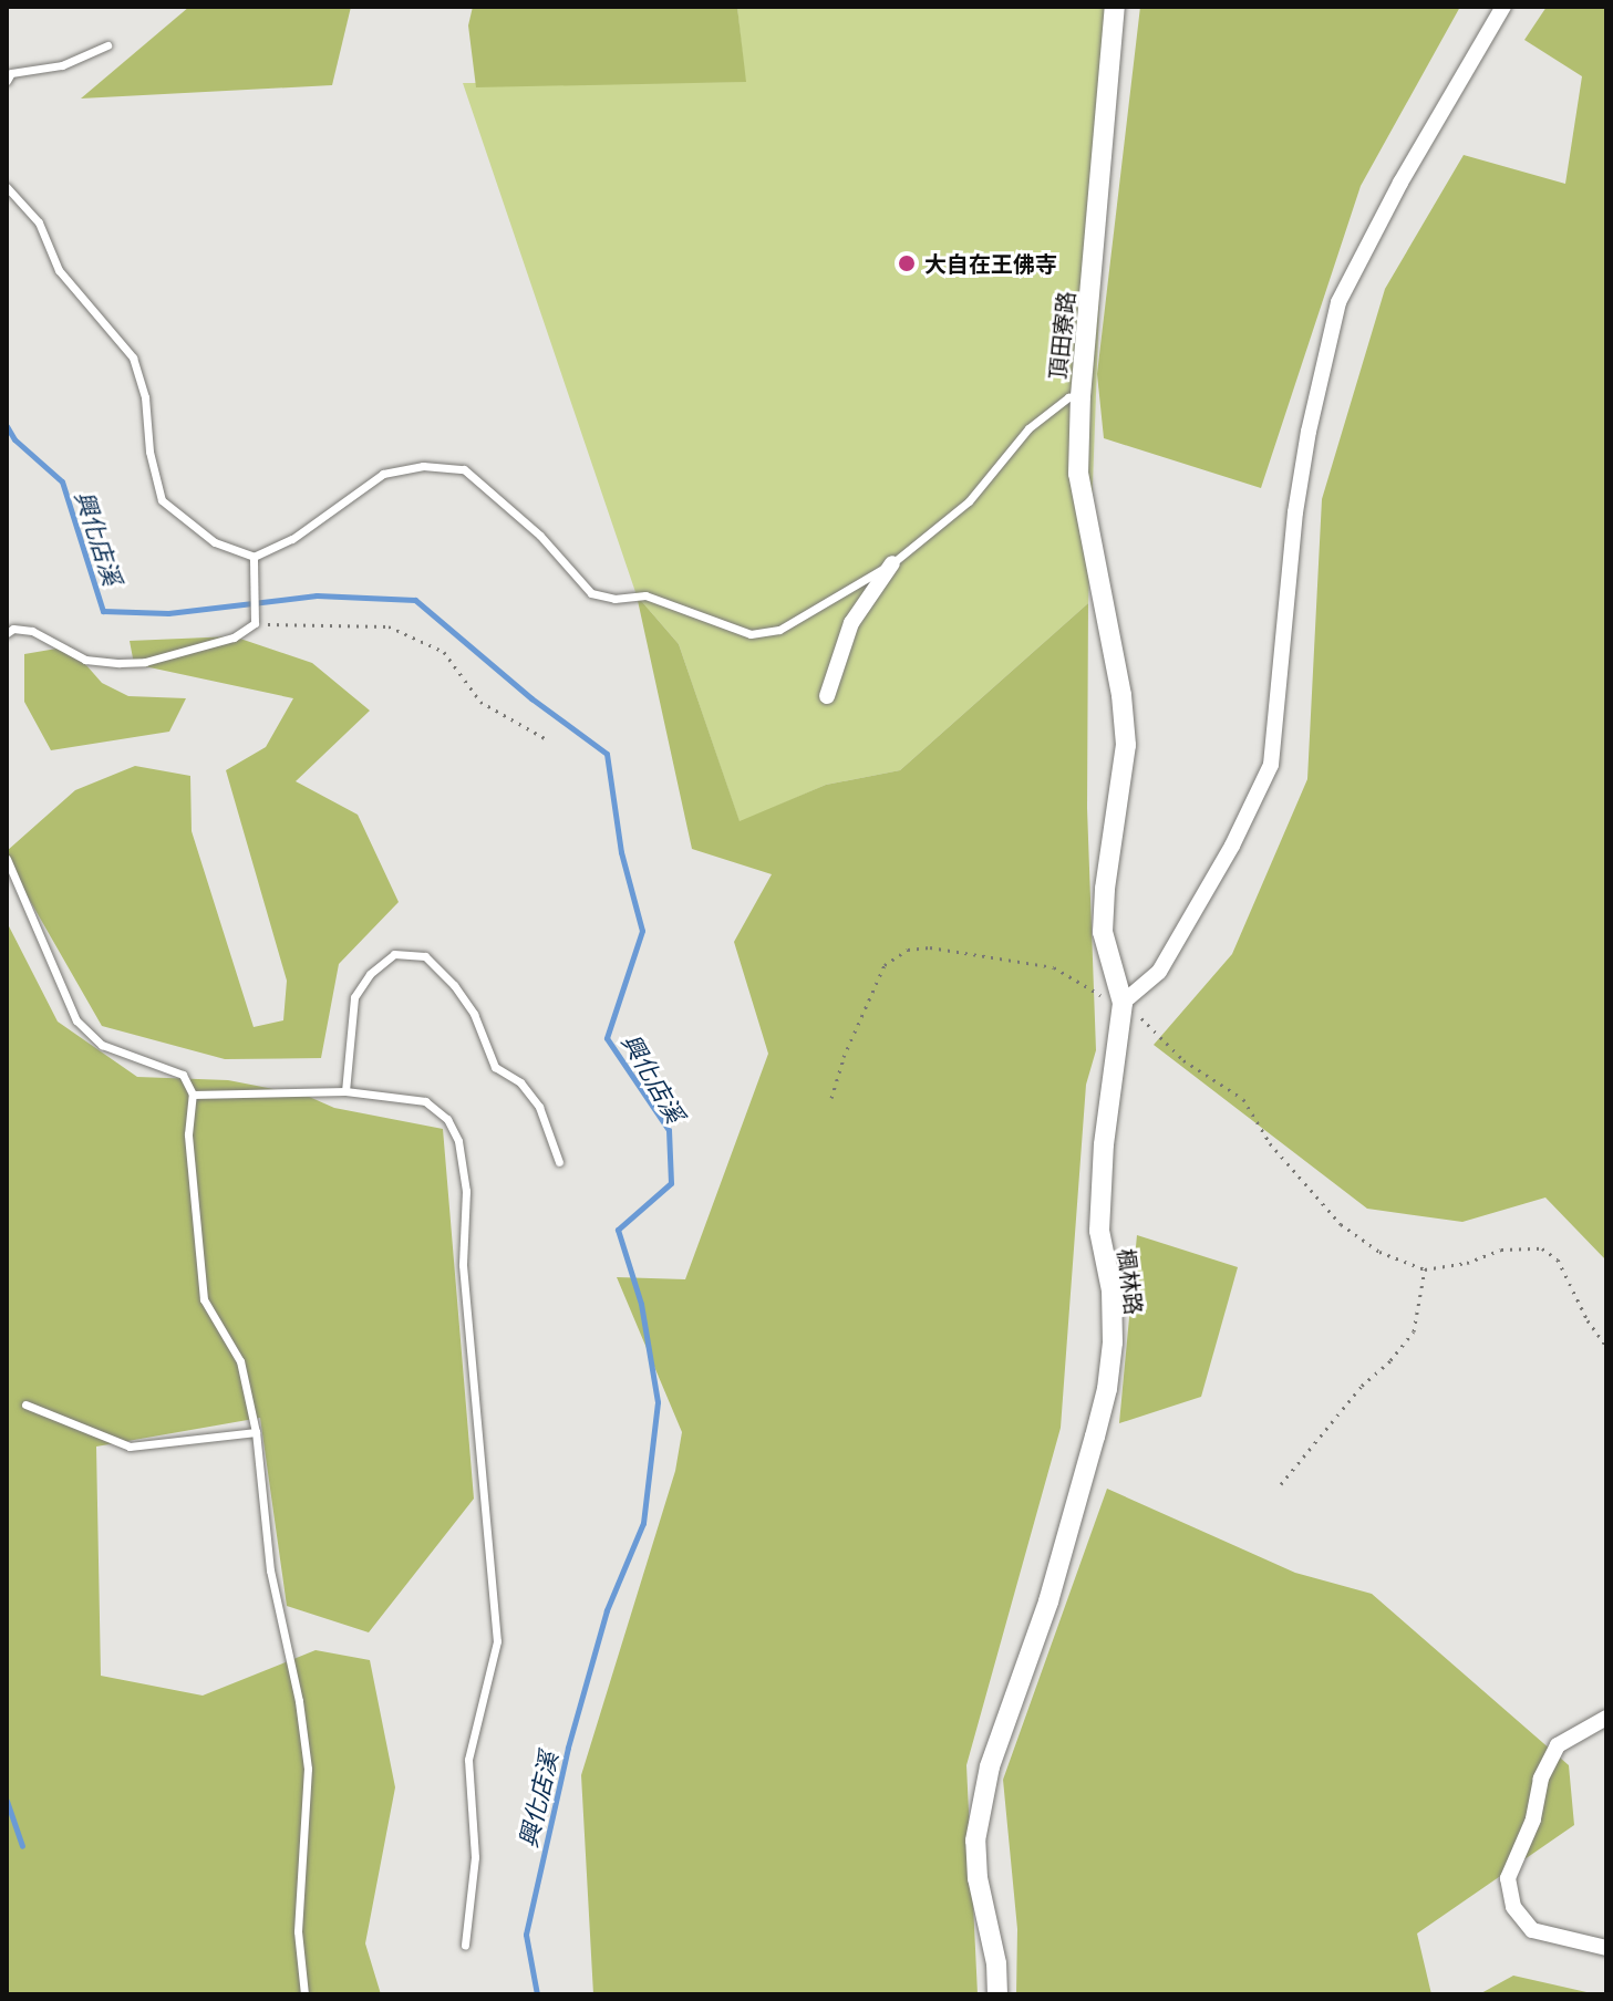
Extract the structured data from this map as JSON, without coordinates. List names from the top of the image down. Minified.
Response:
{"streets":{"street":["頂田寮路","楓林路"]},"crossings":[["頂田寮路","楓林路"]],"water":["興化店溪"],"places":["大自在王佛寺"]}
